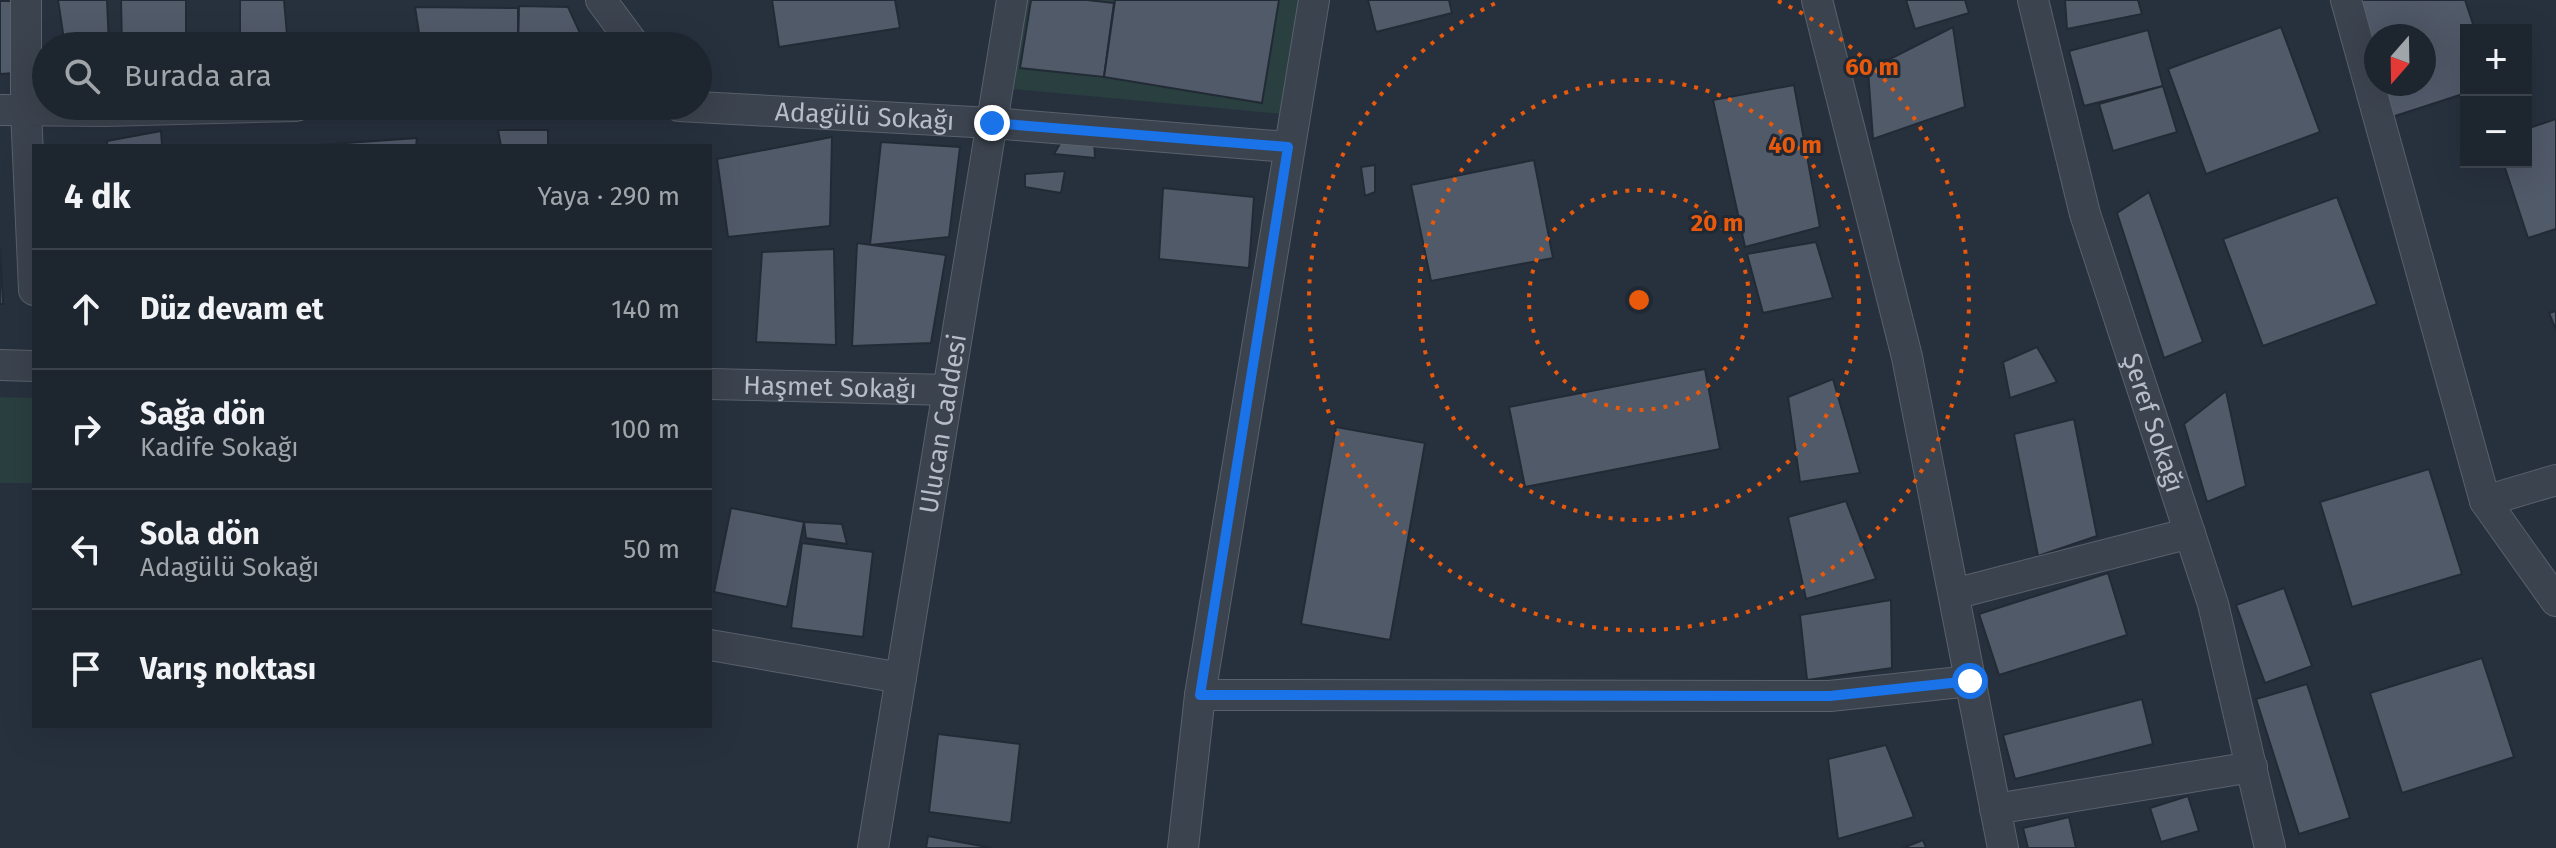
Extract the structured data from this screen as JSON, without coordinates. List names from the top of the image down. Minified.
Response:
{"streets":{"street":["Adagülü Sokağı","Haşmet Sokağı","Ulucan Caddesi","Şeref Sokağı"]},"crossings":[["Adagülü Sokağı","Ulucan Caddesi"],["Haşmet Sokağı","Ulucan Caddesi"]],"north":"bottom","page":{"map_buttons":["+","−"],"search":"Burada ara","heading":["4 dk","Yaya · 290 m"],"list":[["Düz devam et","140 m"],["Sağa dön","Kadife Sokağı","100 m"],["Sola dön","Adagülü Sokağı","50 m"],"Varış noktası"]},"rings":["60 m","40 m","20 m"]}
